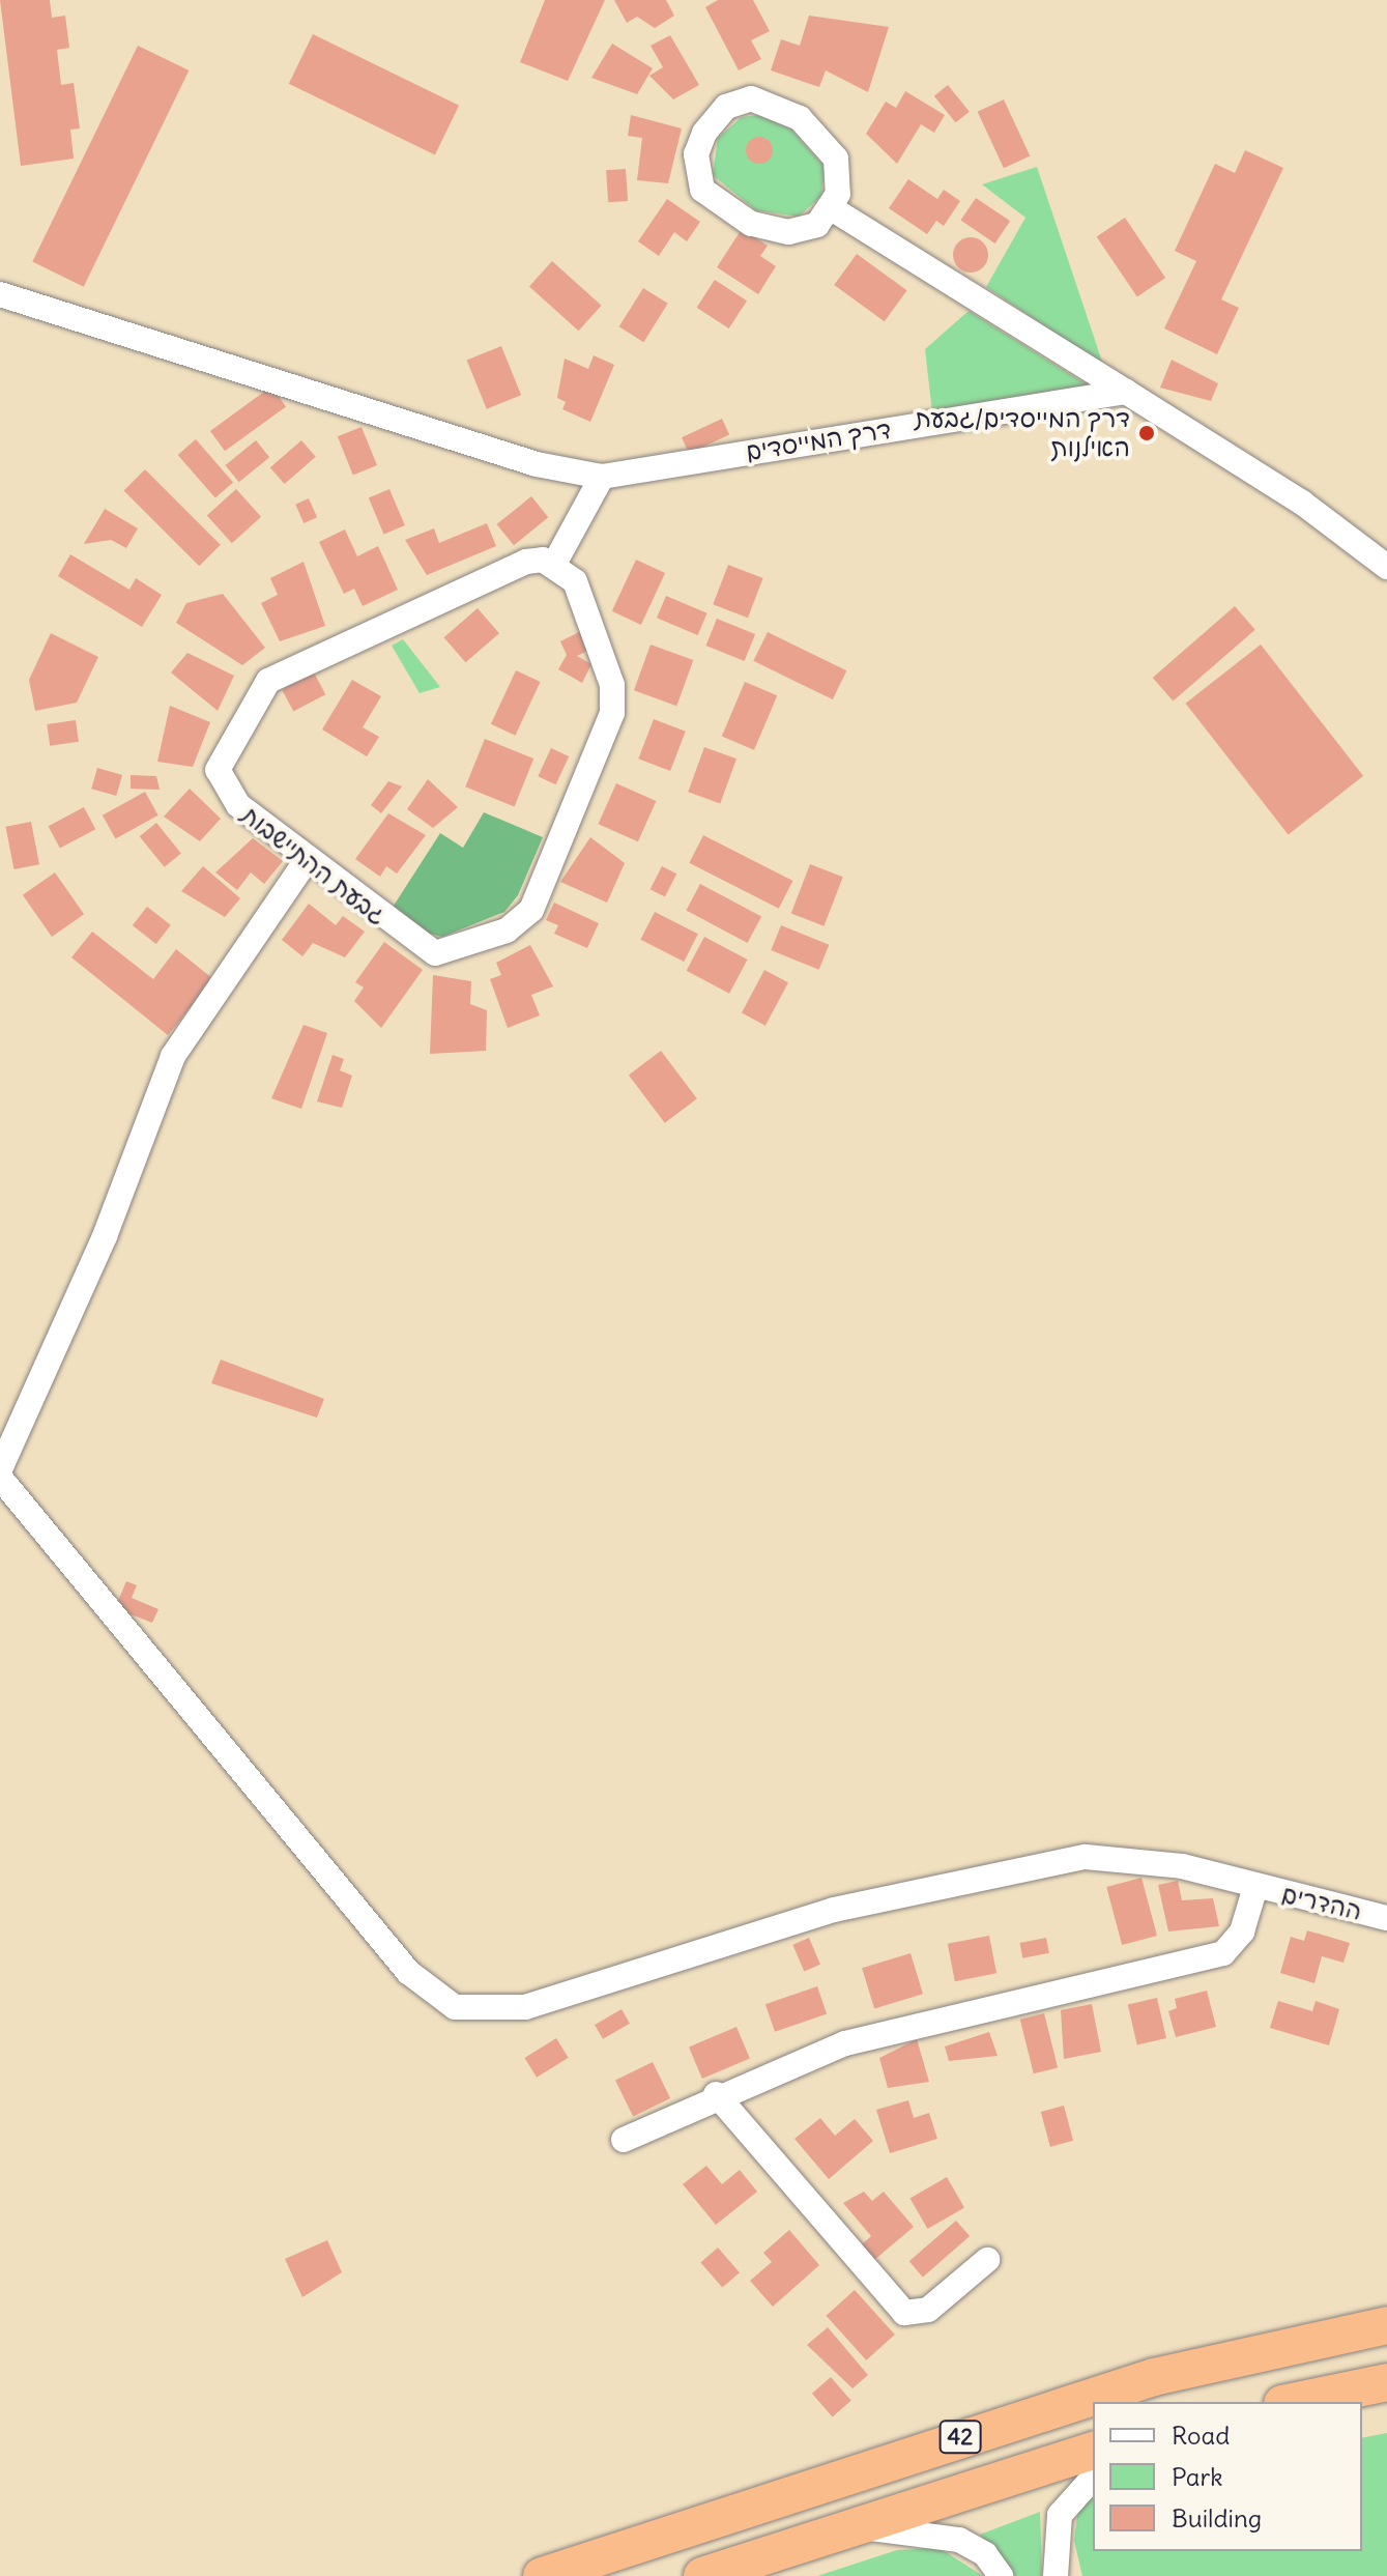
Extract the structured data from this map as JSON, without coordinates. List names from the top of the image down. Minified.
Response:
{"streets":{"highway":["42"],"street":["דרך המייסדים","גבעת ההתיישבות","ההדרים"]},"places":["דרך המייסדים/גבעת האילנות"],"legend":["Road","Park","Building"]}
